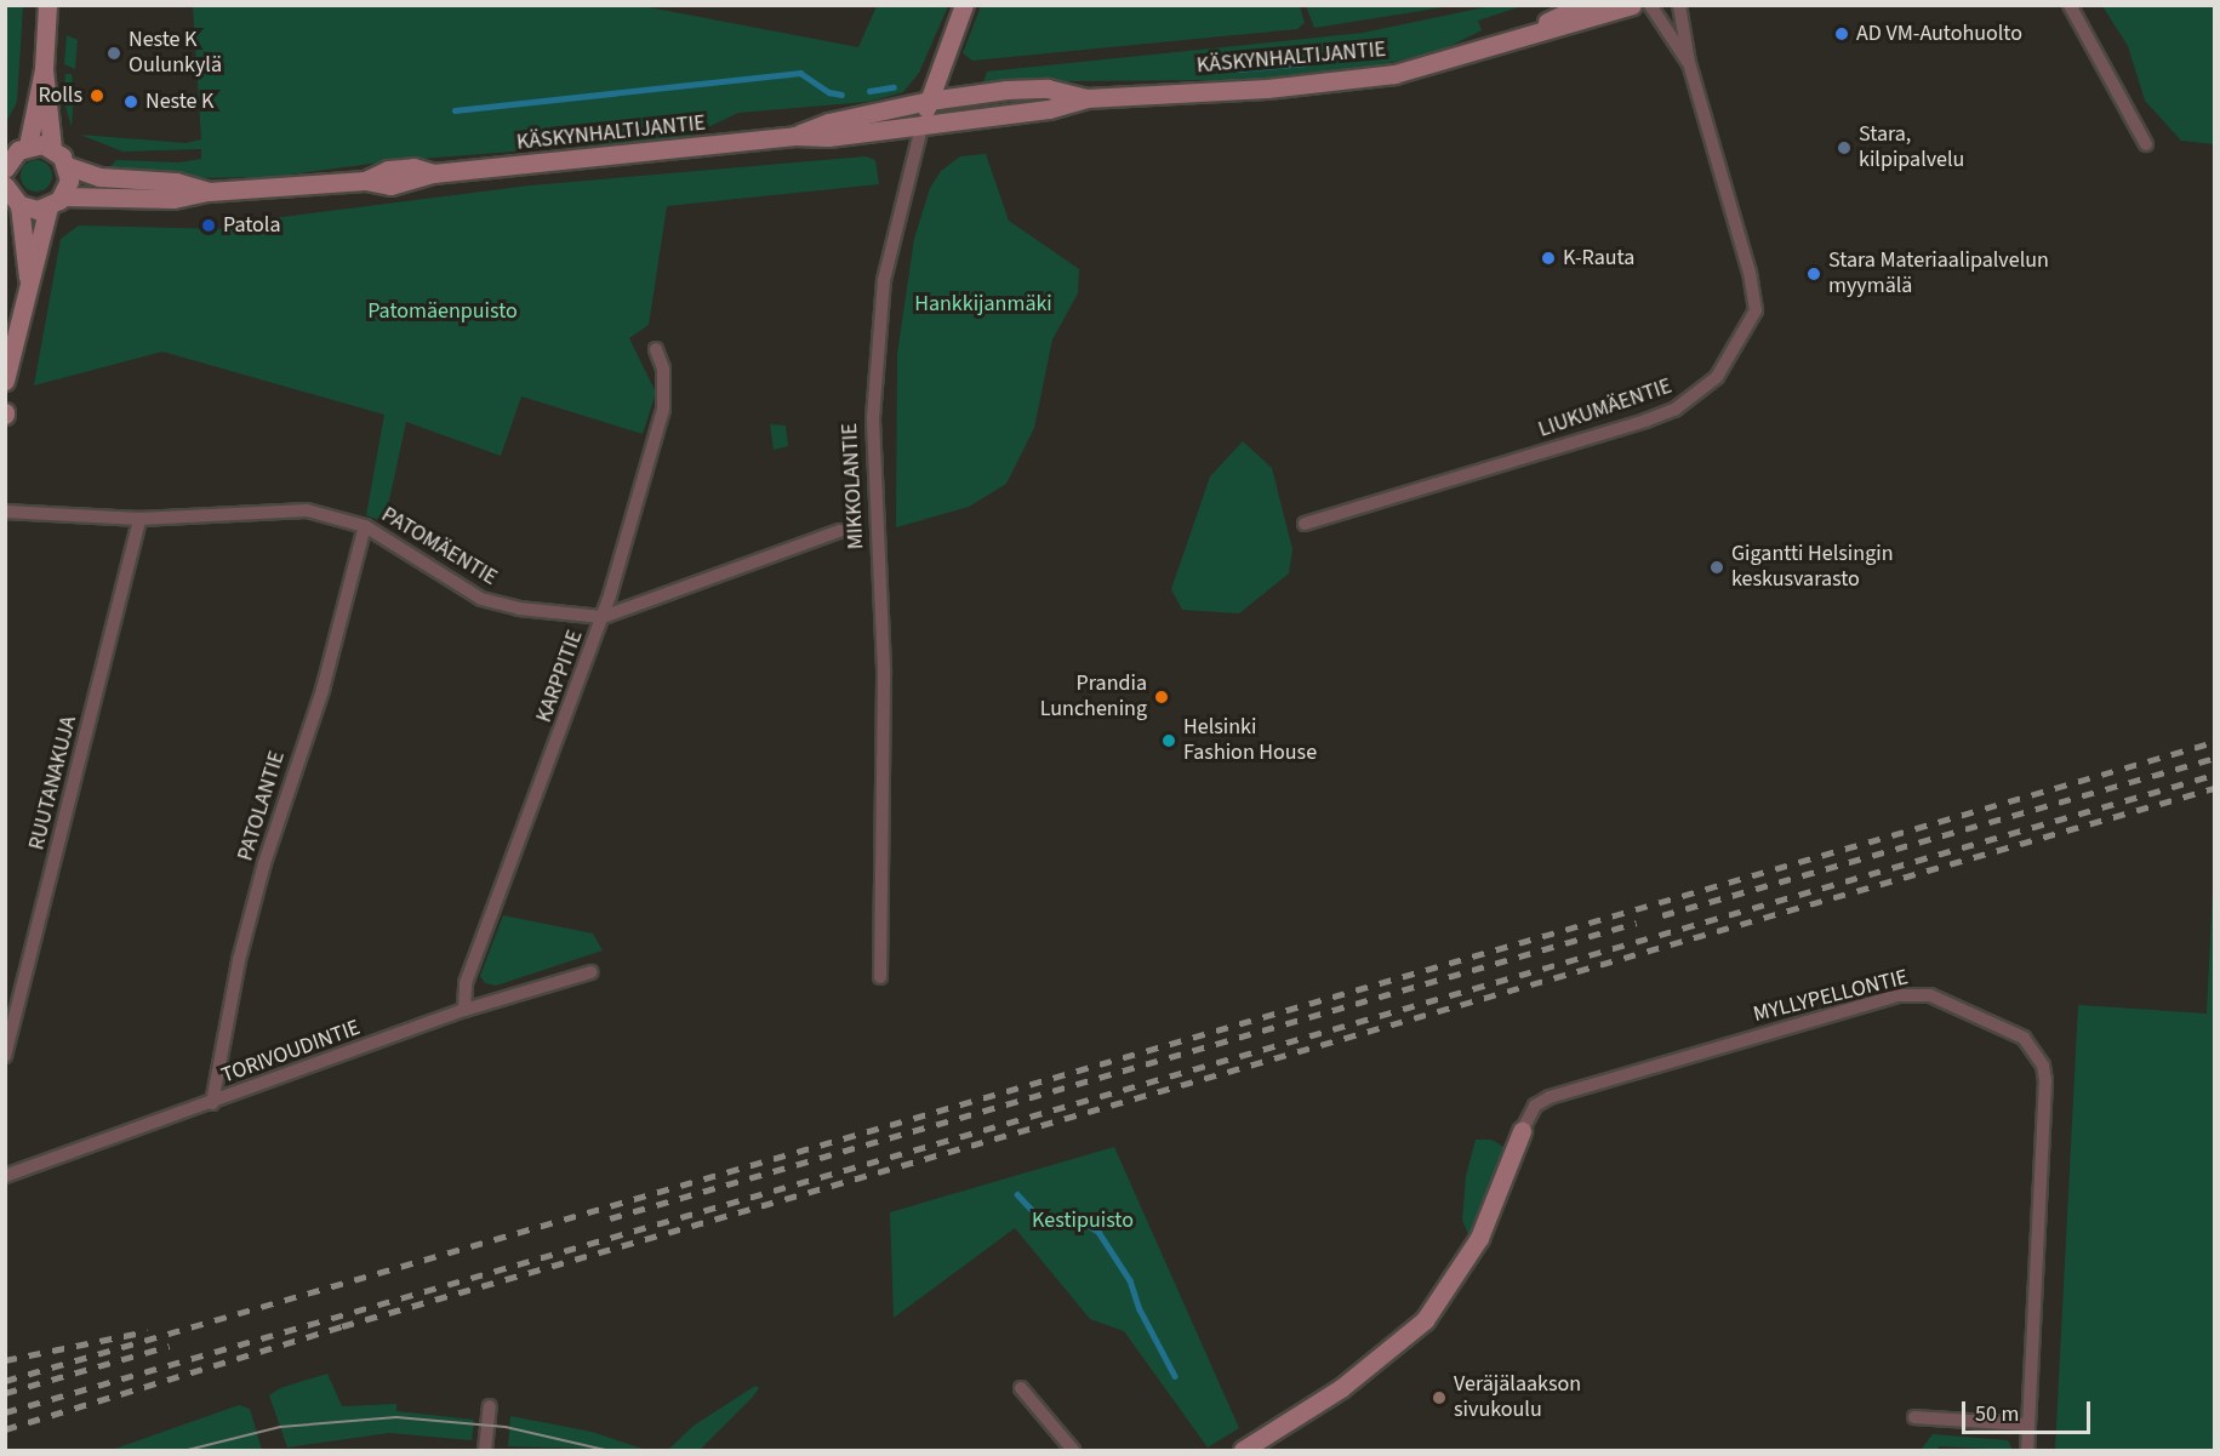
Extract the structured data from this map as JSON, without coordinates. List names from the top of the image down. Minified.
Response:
{"streets":{"main road":["KÄSKYNHALTIJANTIE","MIKKOLANTIE"],"street":["LIUKUMÄENTIE","PATOMÄENTIE","KARPPITIE","RUUTANAKUJA","PATOLANTIE","MYLLYPELLONTIE","TORIVOUDINTIE"]},"crossings":[["KÄSKYNHALTIJANTIE","MIKKOLANTIE"],["PATOMÄENTIE","KARPPITIE"],["PATOMÄENTIE","RUUTANAKUJA"],["PATOMÄENTIE","PATOLANTIE"],["KARPPITIE","TORIVOUDINTIE"],["PATOLANTIE","TORIVOUDINTIE"]],"parks":["Hankkijanmäki","Patomäenpuisto","Kestipuisto"],"places":["AD VM-Autohuolto","Neste K Oulunkylä","Rolls","Neste K","Stara, kilpipalvelu","Patola","K-Rauta","Stara Materiaalipalvelun myymälä","Gigantti Helsingin keskusvarasto","Prandia Lunchening","Helsinki Fashion House","Veräjälaakson sivukoulu"],"scale_bar":"50 m"}
